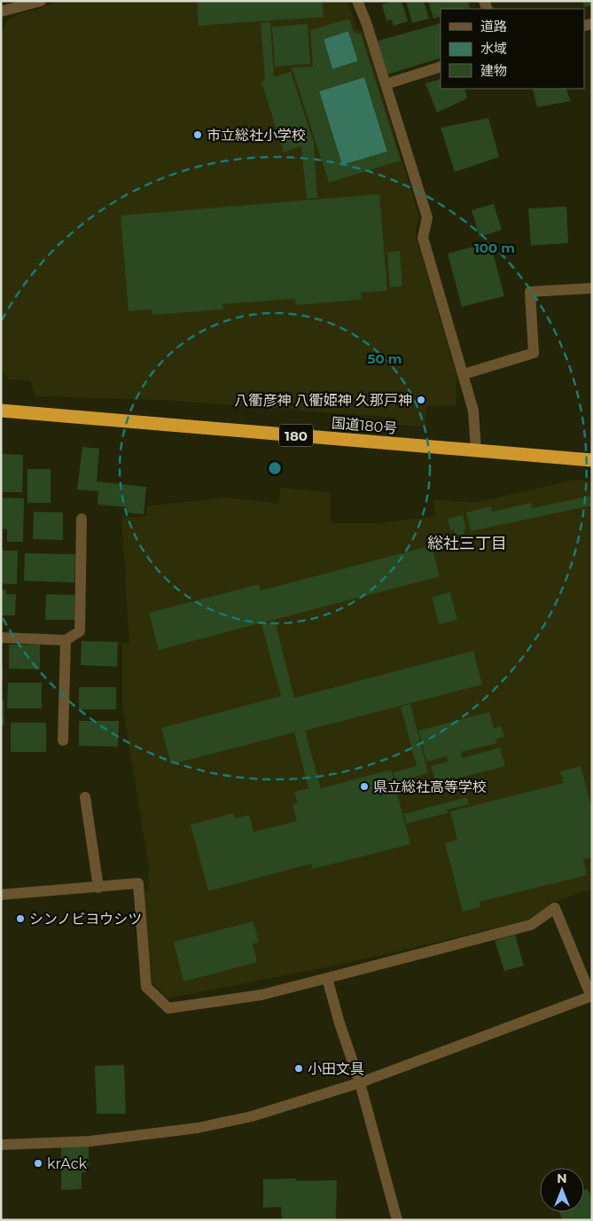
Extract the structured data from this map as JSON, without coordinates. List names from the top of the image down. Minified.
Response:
{"streets":{"highway":["国道180号","180"]},"districts":["総社三丁目"],"places":["市立総社小学校","八衢彦神 八衢姫神 久那戸神","県立総社高等学校","シンノビヨウシツ","小田文具","krAck"],"legend":["道路","水域","建物"],"north":"top","rings":["100 m","50 m"]}
